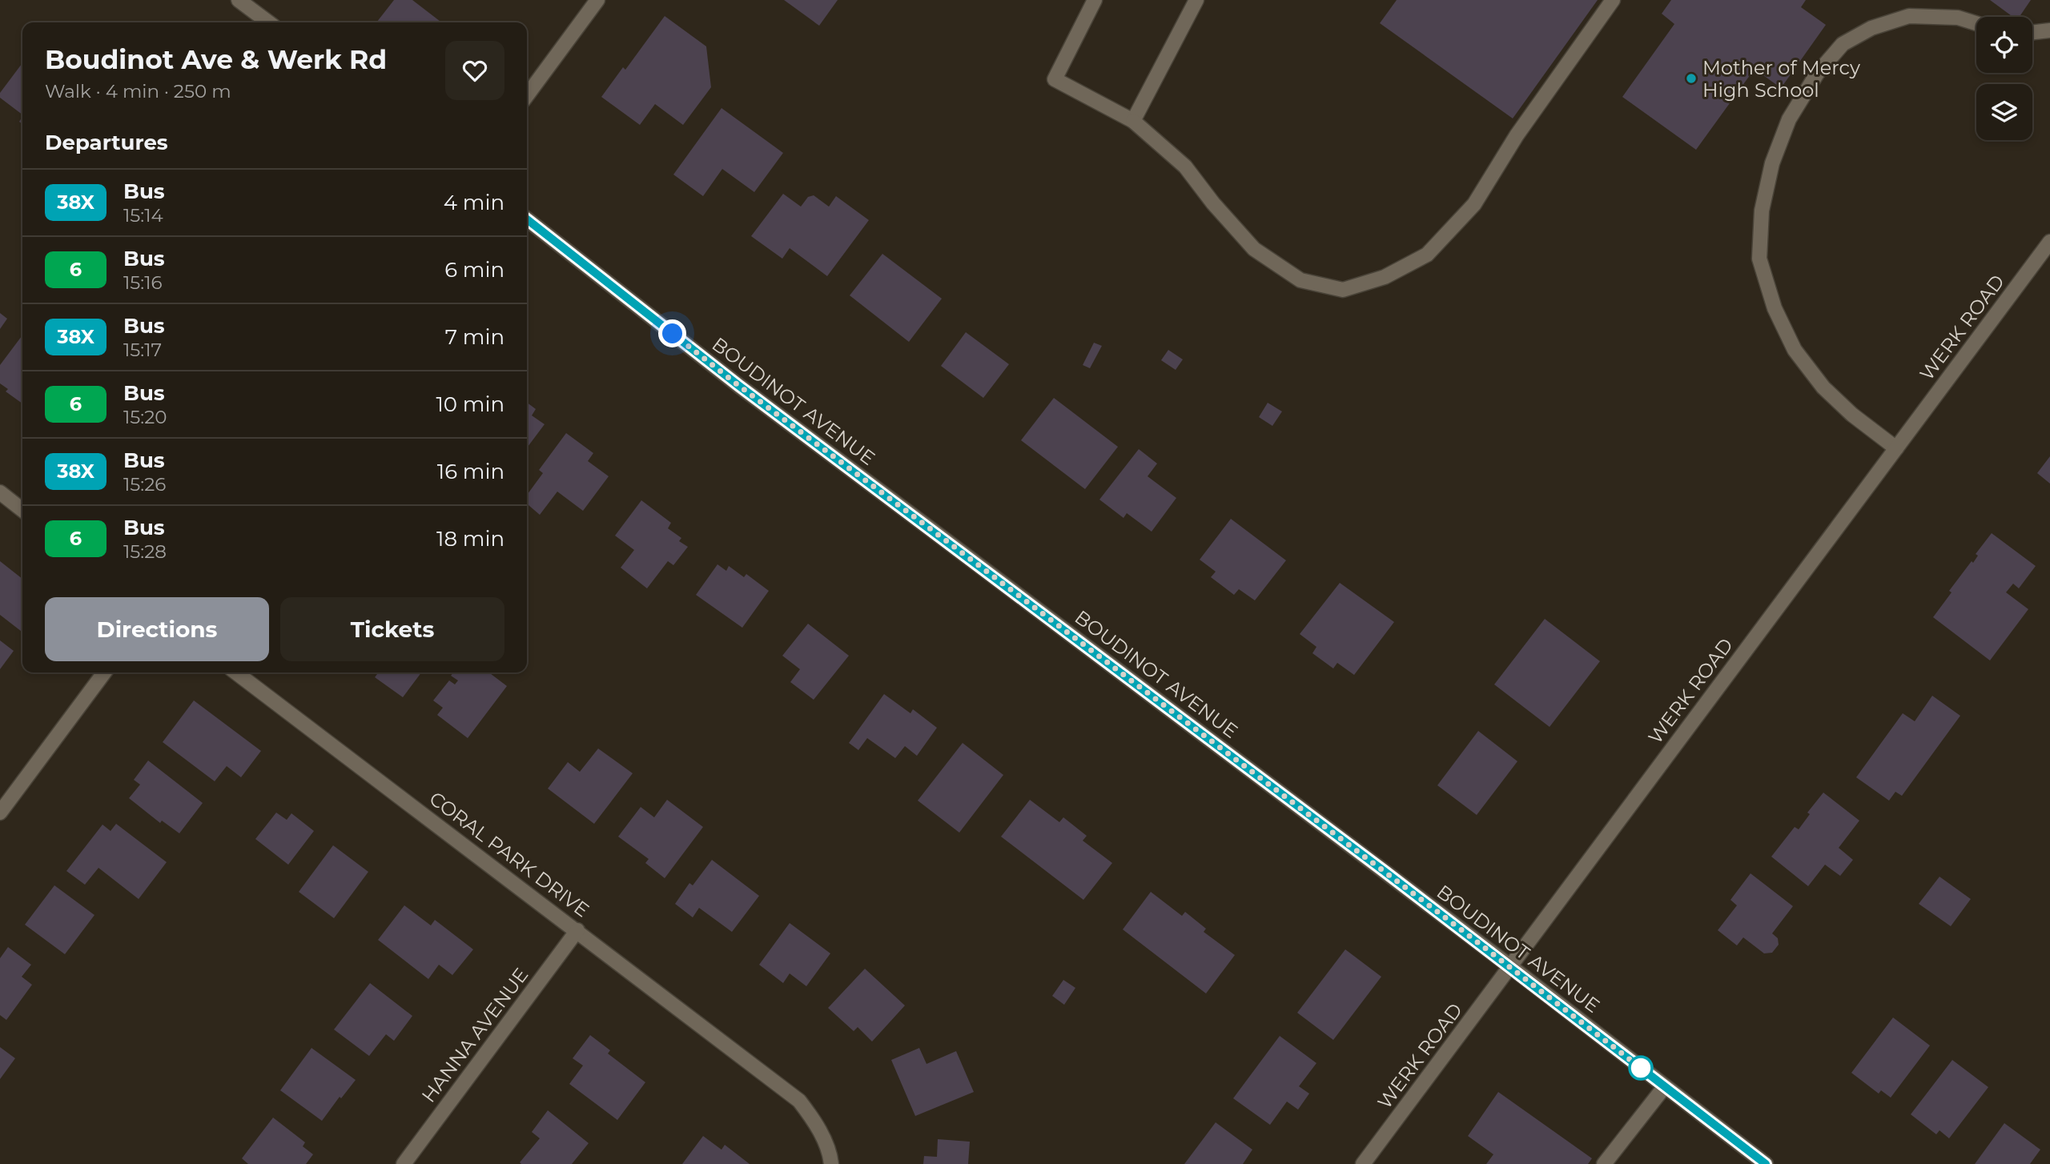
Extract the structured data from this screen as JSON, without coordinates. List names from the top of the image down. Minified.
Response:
{"streets":{"street":["WERK ROAD","BOUDINOT AVENUE","CORAL PARK DRIVE","HANNA AVENUE"]},"crossings":[["WERK ROAD","BOUDINOT AVENUE"],["CORAL PARK DRIVE","HANNA AVENUE"]],"places":["Mother of Mercy High School"],"lines":["bus line 38X"],"page":{"heading":[["Boudinot Ave & Werk Rd","Walk · 4 min · 250 m"],"Departures"],"list":[{"mark":"38X","name":"Bus","note":"15:14","value":"4 min"},{"mark":"6","name":"Bus","note":"15:16","value":"6 min"},{"mark":"38X","name":"Bus","note":"15:17","value":"7 min"},{"mark":"6","name":"Bus","note":"15:20","value":"10 min"},{"mark":"38X","name":"Bus","note":"15:26","value":"16 min"},{"mark":"6","name":"Bus","note":"15:28","value":"18 min"}],"buttons":["Directions","Tickets"]}}
